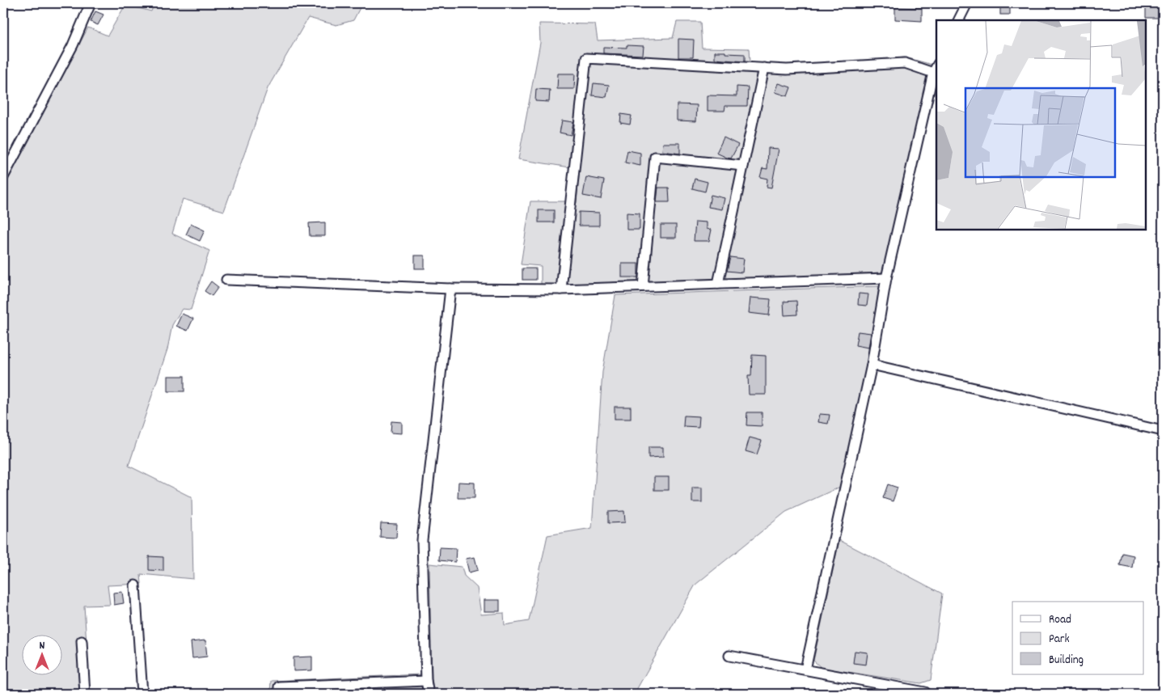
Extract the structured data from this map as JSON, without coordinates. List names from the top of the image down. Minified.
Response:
{"legend":["Road","Park","Building"],"north":"top"}
